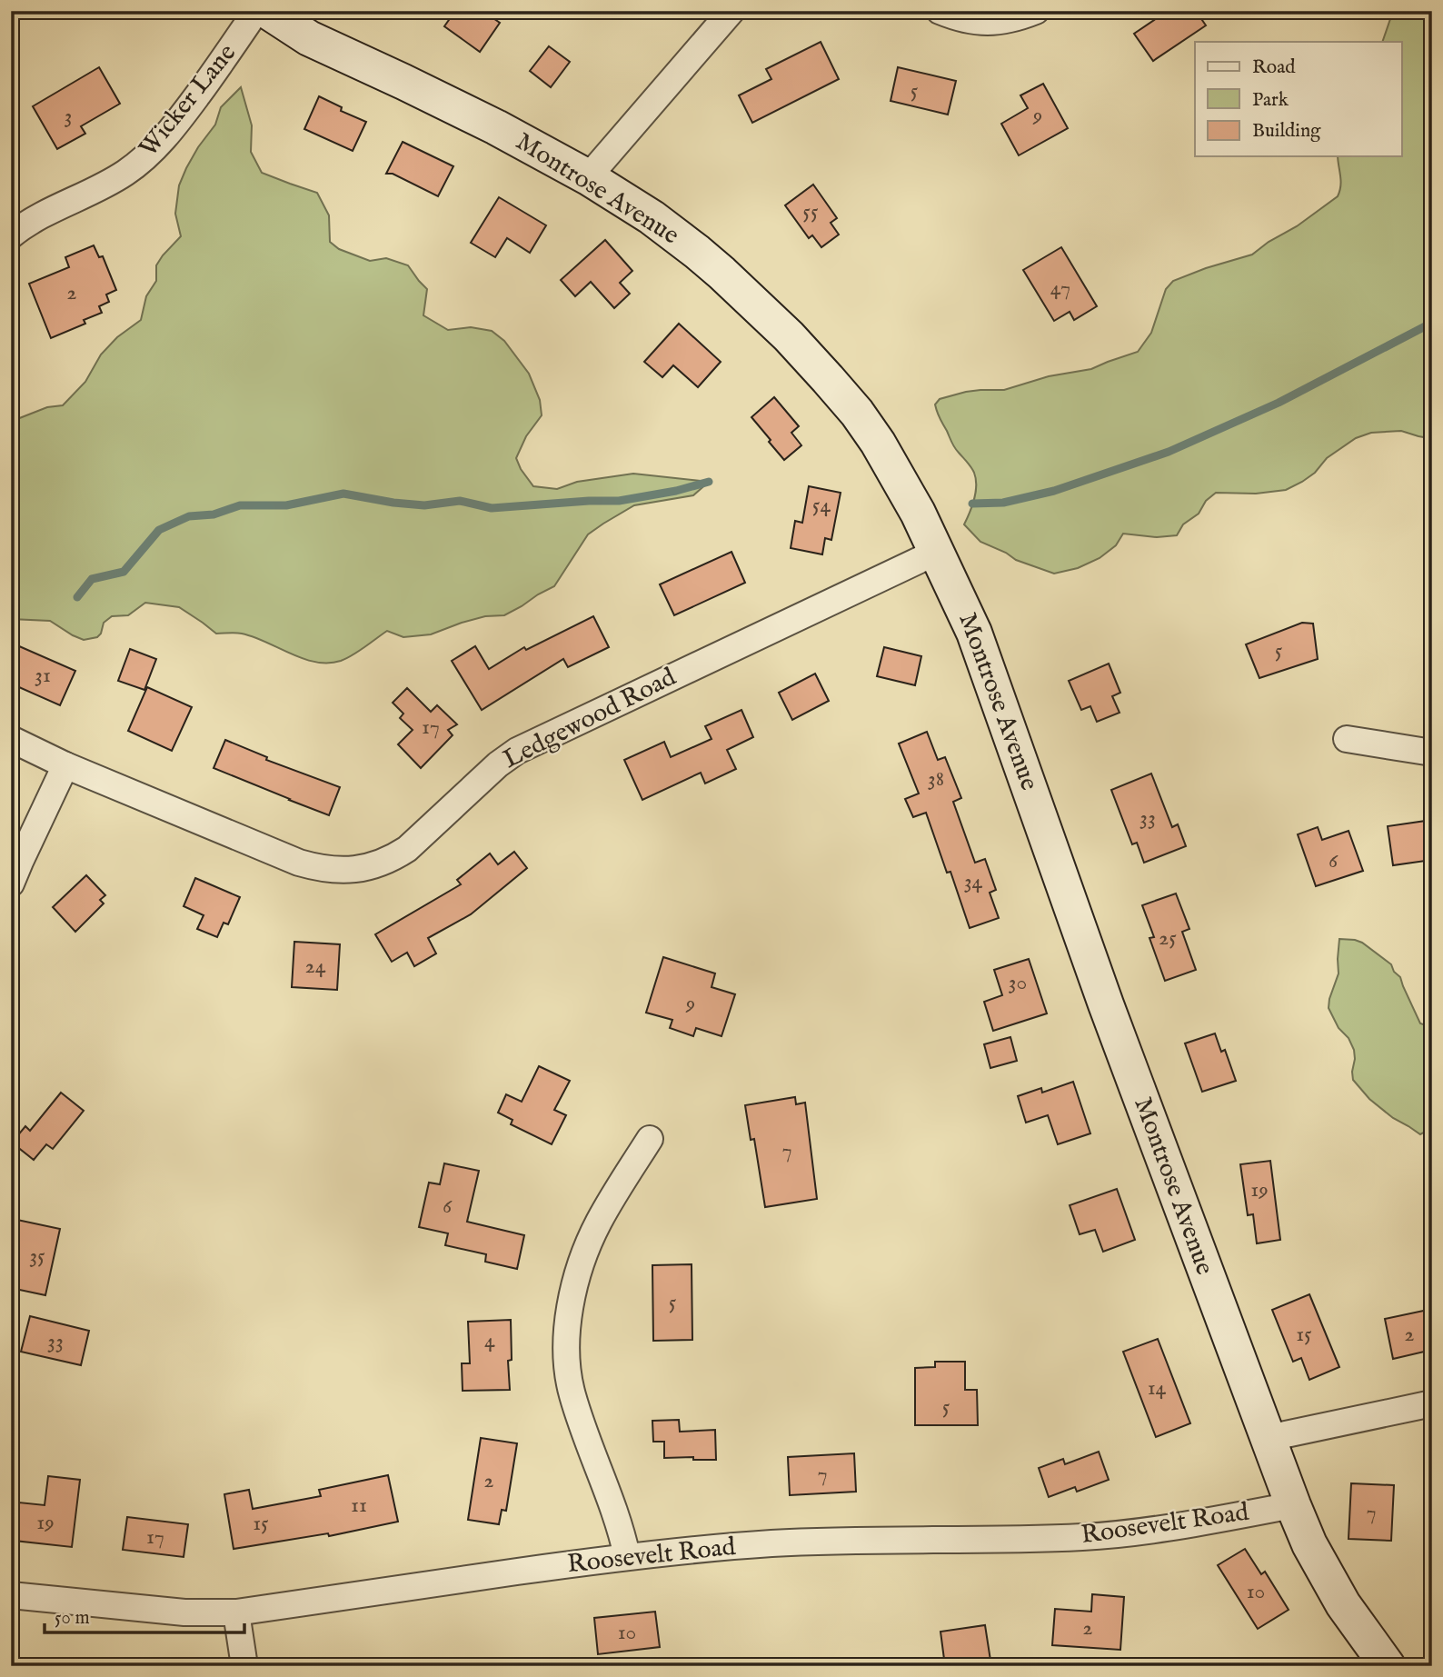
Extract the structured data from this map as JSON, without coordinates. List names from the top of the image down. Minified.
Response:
{"streets":{"main road":["Montrose Avenue"],"street":["Wicker Lane","Ledgewood Road","Roosevelt Road"]},"crossings":[["Montrose Avenue","Ledgewood Road"],["Montrose Avenue","Roosevelt Road"]],"house_numbers":["5","9","3","55","47","2","54","5","31","17","38","33","6","34","25","24","30","9","7","19","6","35","5","15","2","4","33","14","5","7","2","11","7","19","15","17","10","2","10"],"legend":["Road","Park","Building"],"scale_bar":"50 m"}
